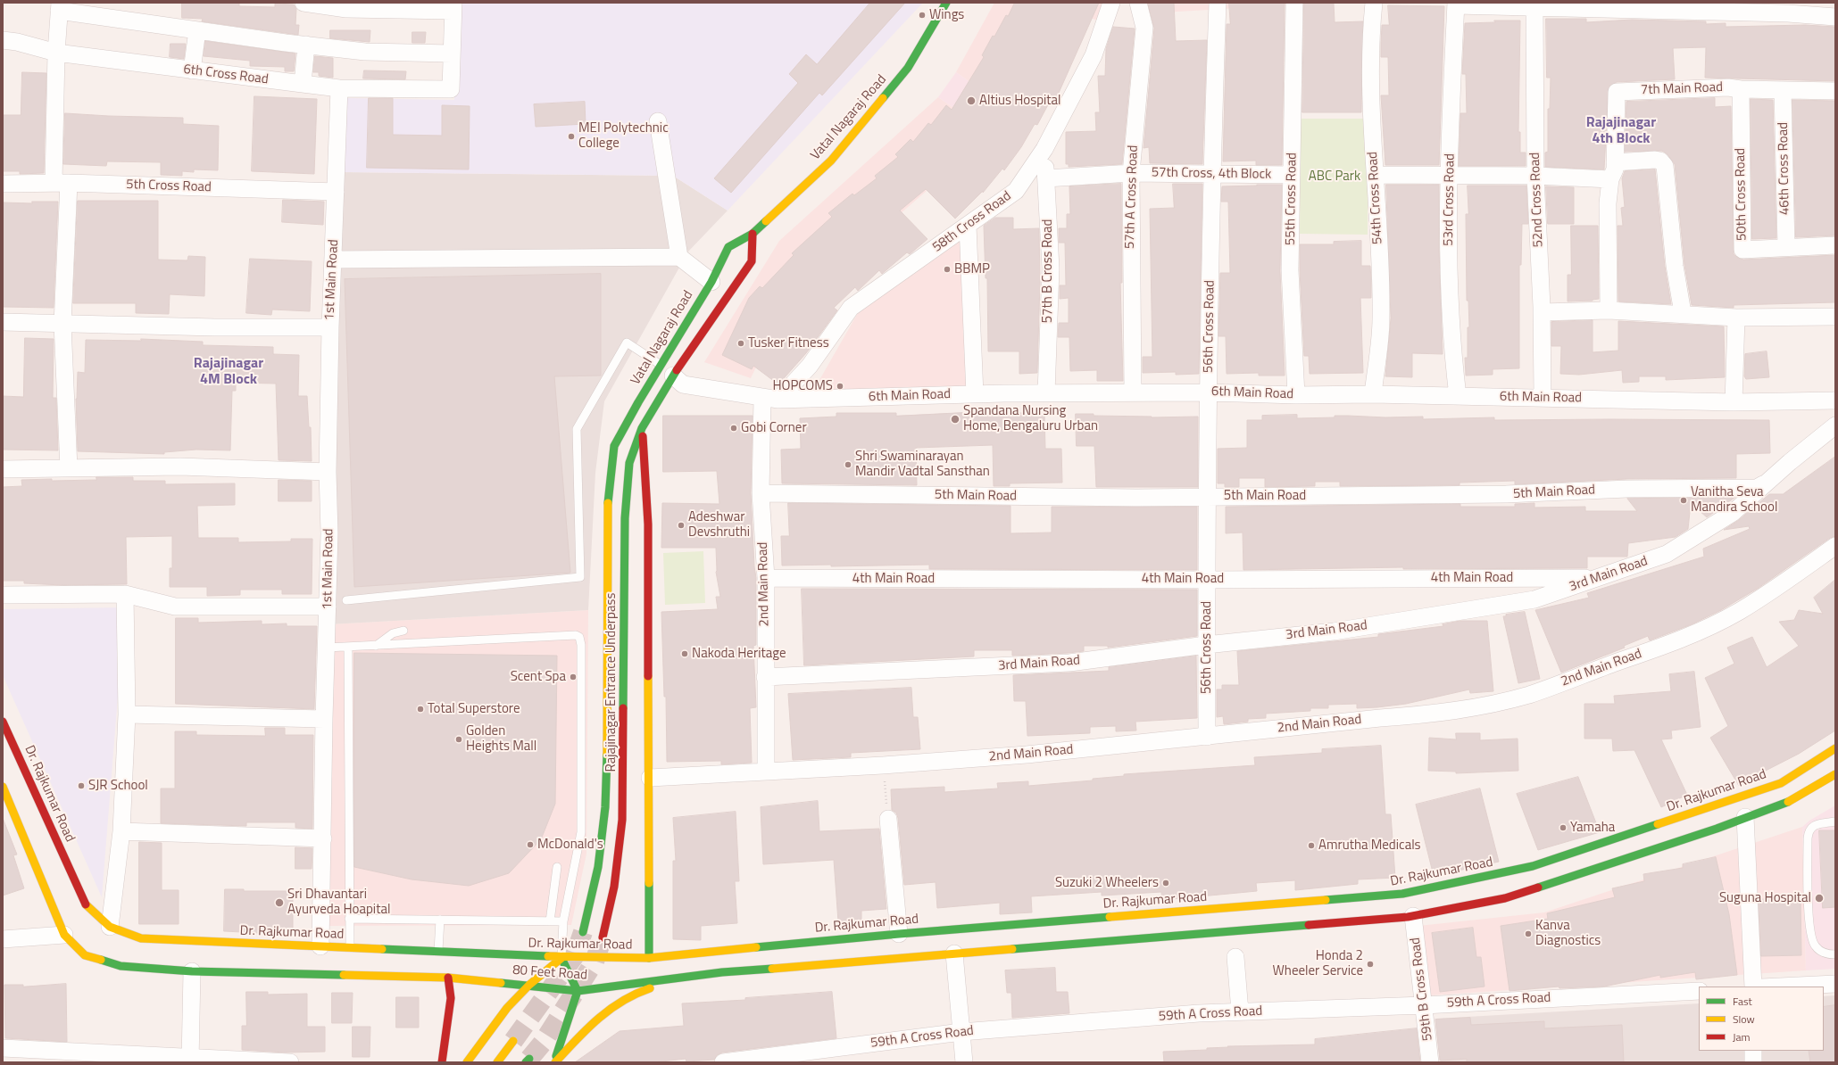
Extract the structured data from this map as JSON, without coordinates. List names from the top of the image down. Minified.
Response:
{"streets":{"main road":["Vatal Nagaraj Road","Rajajinagar Entrance Underpass","Dr. Rajkumar Road","80 Feet Road"],"street":["6th Cross Road","7th Main Road","46th Cross Road","57th Cross, 4th Block","5th Cross Road","50th Cross Road","57th A Cross Road","54th Cross Road","55th Cross Road","53rd Cross Road","52nd Cross Road","58th Cross Road","57th B Cross Road","1st Main Road","56th Cross Road","6th Main Road","5th Main Road","3rd Main Road","4th Main Road","2nd Main Road","59th B Cross Road","59th A Cross Road"]},"crossings":[["6th Cross Road","1st Main Road"],["7th Main Road","46th Cross Road"],["7th Main Road","50th Cross Road"],["Vatal Nagaraj Road","Rajajinagar Entrance Underpass"],["46th Cross Road","50th Cross Road"],["57th Cross, 4th Block","57th A Cross Road"],["57th Cross, 4th Block","55th Cross Road"],["57th Cross, 4th Block","57th B Cross Road"],["57th Cross, 4th Block","56th Cross Road"],["5th Cross Road","1st Main Road"],["57th A Cross Road","6th Main Road"],["54th Cross Road","6th Main Road"],["55th Cross Road","6th Main Road"],["53rd Cross Road","6th Main Road"],["52nd Cross Road","6th Main Road"],["58th Cross Road","57th B Cross Road"],["58th Cross Road","6th Main Road"],["57th B Cross Road","6th Main Road"],["1st Main Road","Dr. Rajkumar Road"],["56th Cross Road","6th Main Road"],["56th Cross Road","5th Main Road"],["56th Cross Road","3rd Main Road"],["56th Cross Road","4th Main Road"],["56th Cross Road","2nd Main Road"],["6th Main Road","2nd Main Road"],["5th Main Road","3rd Main Road"],["5th Main Road","2nd Main Road"],["3rd Main Road","4th Main Road"],["3rd Main Road","2nd Main Road"],["4th Main Road","2nd Main Road"],["59th B Cross Road","59th A Cross Road"]],"districts":["Rajajinagar 4th Block","Rajajinagar 4M Block"],"parks":["ABC Park"],"places":["Wings","Altius Hospital","MEI Polytechnic College","BBMP","Tusker Fitness","HOPCOMS","Spandana Nursing Home, Bengaluru Urban","Gobi Corner","Shri Swaminarayan Mandir Vadtal Sansthan","Vanitha Seva Mandira School","Adeshwar Devshruthi","Nakoda Heritage","Scent Spa","Total Superstore","Golden Heights Mall","SJR School","Yamaha","McDonald's","Amrutha Medicals","Suzuki 2 Wheelers","Suguna Hospital","Sri Dhavantari Ayurveda Hoapital","Kanva Diagnostics","Honda 2 Wheeler Service"],"legend":["Fast","Slow","Jam"]}
